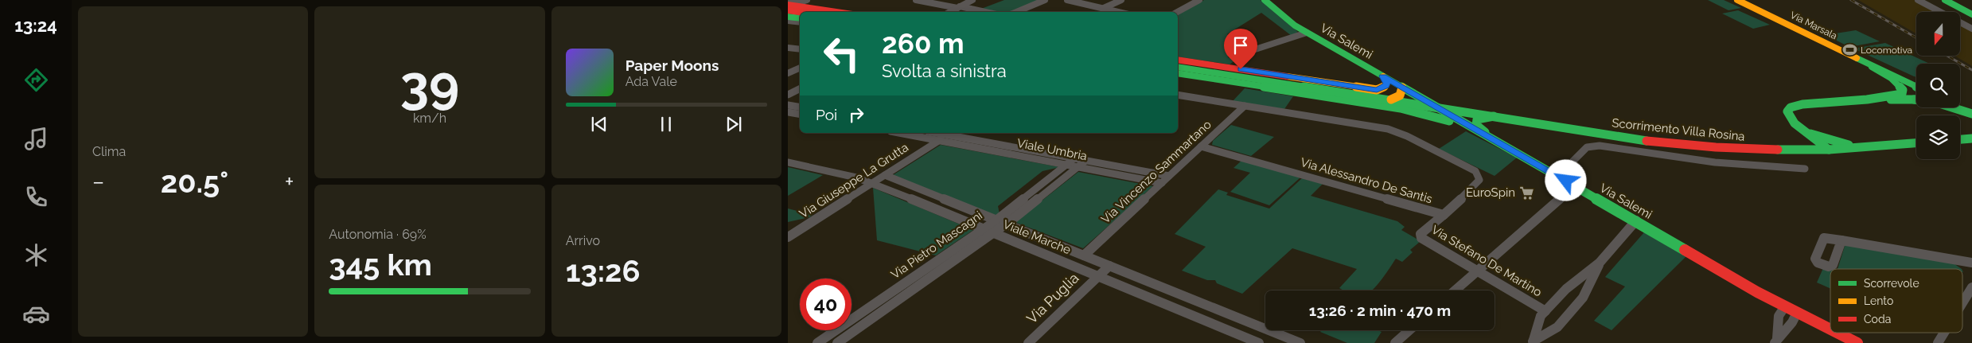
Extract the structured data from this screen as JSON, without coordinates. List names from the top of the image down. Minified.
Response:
{"streets":{"street":["Via Marsala","Via Salemi","Scorrimento Villa Rosina","Viale Umbria","Via Vincenzo Sammartano","Via Giuseppe La Grutta","Via Alessandro De Santis","Viale Marche","Via Pietro Mascagni","Via Stefano De Martino","Via Puglia"]},"crossings":[["Via Salemi","Scorrimento Villa Rosina"],["Viale Umbria","Via Vincenzo Sammartano"],["Viale Umbria","Via Giuseppe La Grutta"],["Viale Umbria","Via Pietro Mascagni"],["Via Vincenzo Sammartano","Via Alessandro De Santis"],["Via Vincenzo Sammartano","Viale Marche"],["Via Giuseppe La Grutta","Viale Marche"],["Via Alessandro De Santis","Via Stefano De Martino"],["Viale Marche","Via Pietro Mascagni"],["Viale Marche","Via Puglia"]],"places":{"sports":["Locomotiva"],"supermarket":["EuroSpin"]},"legend":["Scorrevole","Lento","Coda"],"north":"bottom","page":{"tabs":"13:24","tile":["Clima",["39","km/h"],["Autonomia · 69%","345 km"],["Arrivo","13:26"]],"turn":["260 m","Svolta a sinistra"],"song":["Paper Moons","Ada Vale"],"then":"Poi","heat":["−","20.5°","+"],"limit":"40","trip":"13:26 · 2 min · 470 m"}}
